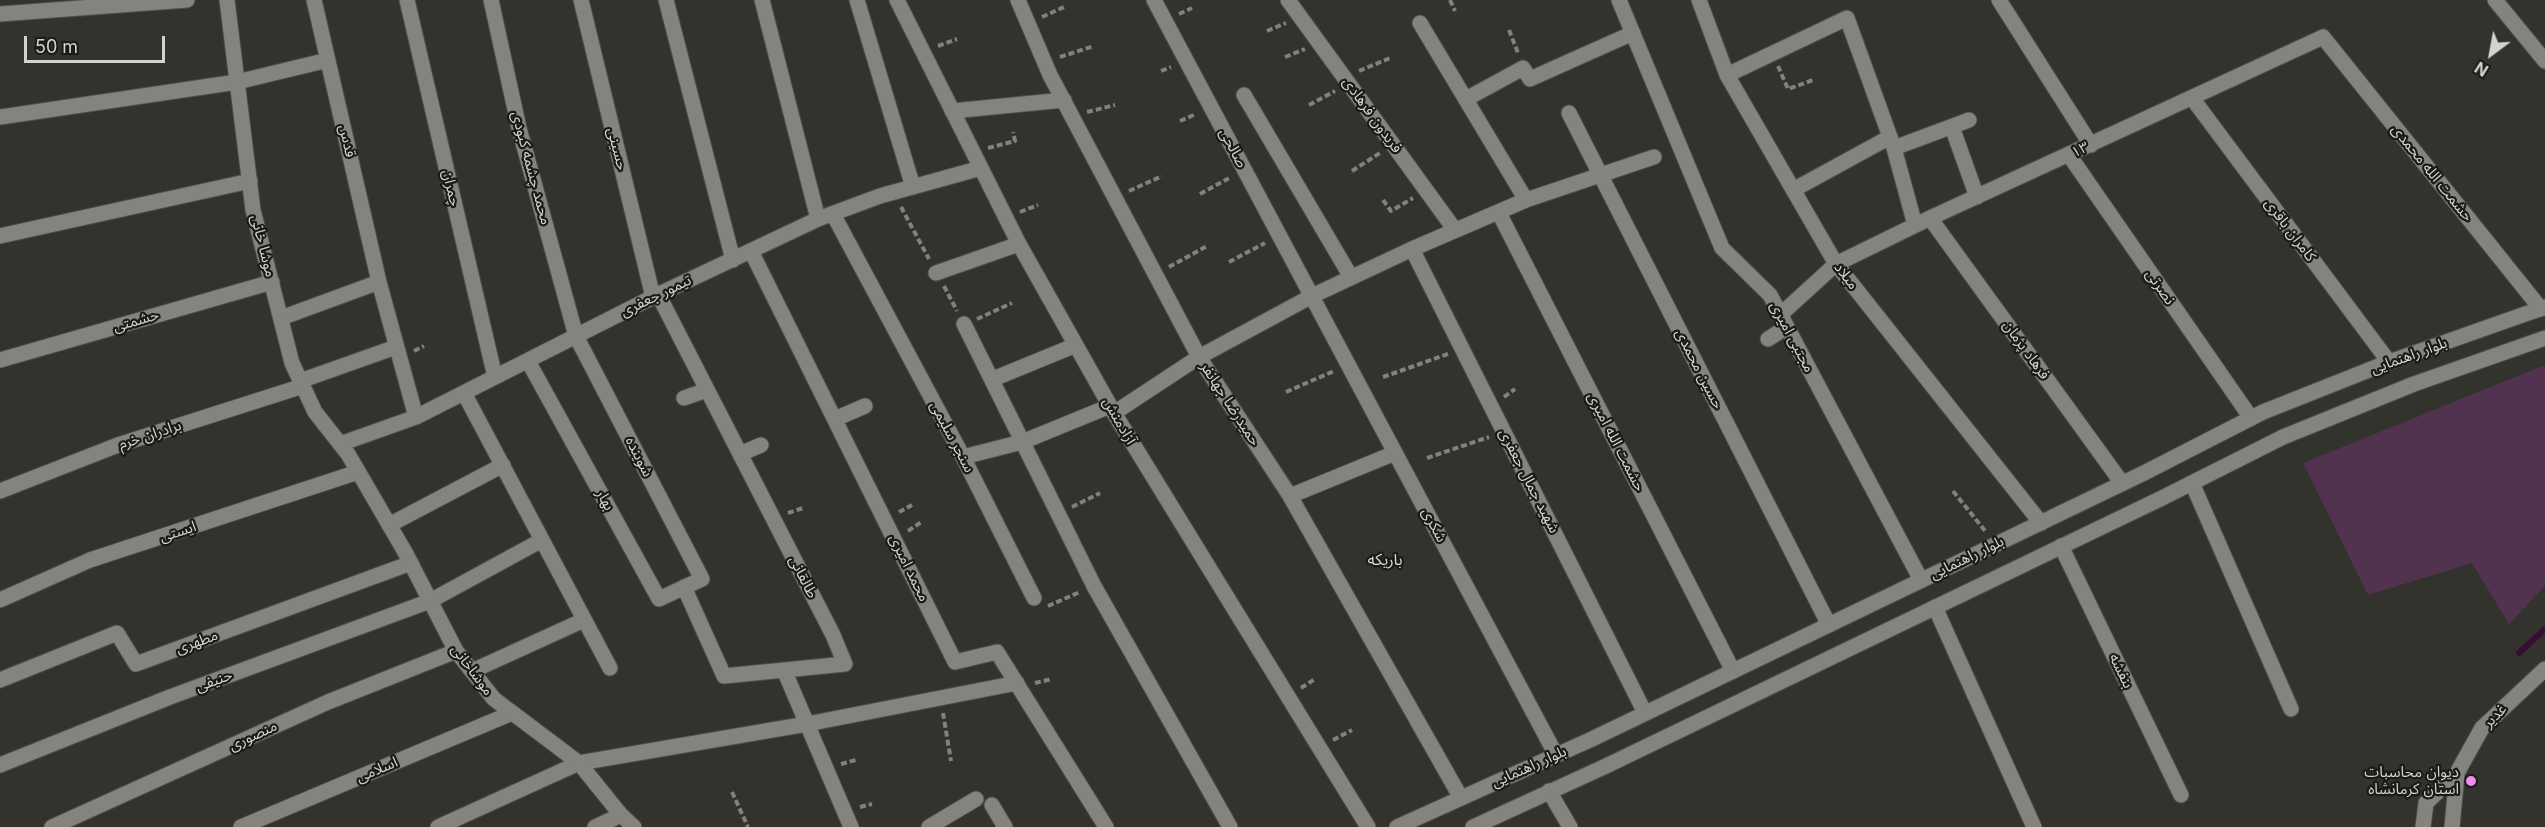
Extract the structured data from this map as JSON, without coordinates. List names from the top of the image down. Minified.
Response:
{"streets":{"street":["فریدون فرهادی","قدس","صالحی","حسینی","۱۳","محمد چشمه کبودی","حشمت الله محمدی","چمران","کامران باقری","موشا خانی","میلاد","نصرتی","تیمور جعفری","حشمتی","مجتبی امیری","فرهاد پژمان","بلوار راهنمایی","حسین محمدی","حمیدرضا جهانفر","آزادمنش","برادران خرم","سنجر سلیمی","حشمت الله امیری","شوینده","شهید جمال جعفری","بهار","شکری","ایستی","محمد امیری","طالقانی","مطهری","موشاخانی","بنفشه","حنیفی","غدیر","منصوری","اسلامی"]},"crossings":[["قدس","تیمور جعفری"],["صالحی","شکری"],["حسینی","تیمور جعفری"],["حسینی","طالقانی"],["۱۳","حشمت الله محمدی"],["۱۳","کامران باقری"],["۱۳","میلاد"],["۱۳","نصرتی"],["۱۳","مجتبی امیری"],["۱۳","فرهاد پژمان"],["محمد چشمه کبودی","تیمور جعفری"],["محمد چشمه کبودی","شوینده"],["حشمت الله محمدی","بلوار راهنمایی"],["چمران","تیمور جعفری"],["کامران باقری","بلوار راهنمایی"],["موشا خانی","تیمور جعفری"],["موشا خانی","حشمتی"],["موشا خانی","برادران خرم"],["موشا خانی","ایستی"],["موشا خانی","موشاخانی"],["میلاد","بلوار راهنمایی"],["نصرتی","بلوار راهنمایی"],["تیمور جعفری","آزادمنش"],["تیمور جعفری","سنجر سلیمی"],["تیمور جعفری","شوینده"],["تیمور جعفری","بهار"],["تیمور جعفری","محمد امیری"],["تیمور جعفری","طالقانی"],["مجتبی امیری","بلوار راهنمایی"],["فرهاد پژمان","بلوار راهنمایی"],["بلوار راهنمایی","حسین محمدی"],["بلوار راهنمایی","حمیدرضا جهانفر"],["بلوار راهنمایی","حشمت الله امیری"],["بلوار راهنمایی","شهید جمال جعفری"],["بلوار راهنمایی","شکری"],["بلوار راهنمایی","بنفشه"],["شوینده","بهار"],["بهار","طالقانی"],["ایستی","موشاخانی"],["مطهری","موشاخانی"],["موشاخانی","حنیفی"],["موشاخانی","منصوری"],["موشاخانی","اسلامی"]],"districts":["باریکه"],"places":["دیوان محاسبات استان کرمانشاه"],"scale_bar":"50 m","north":"bottom left"}
